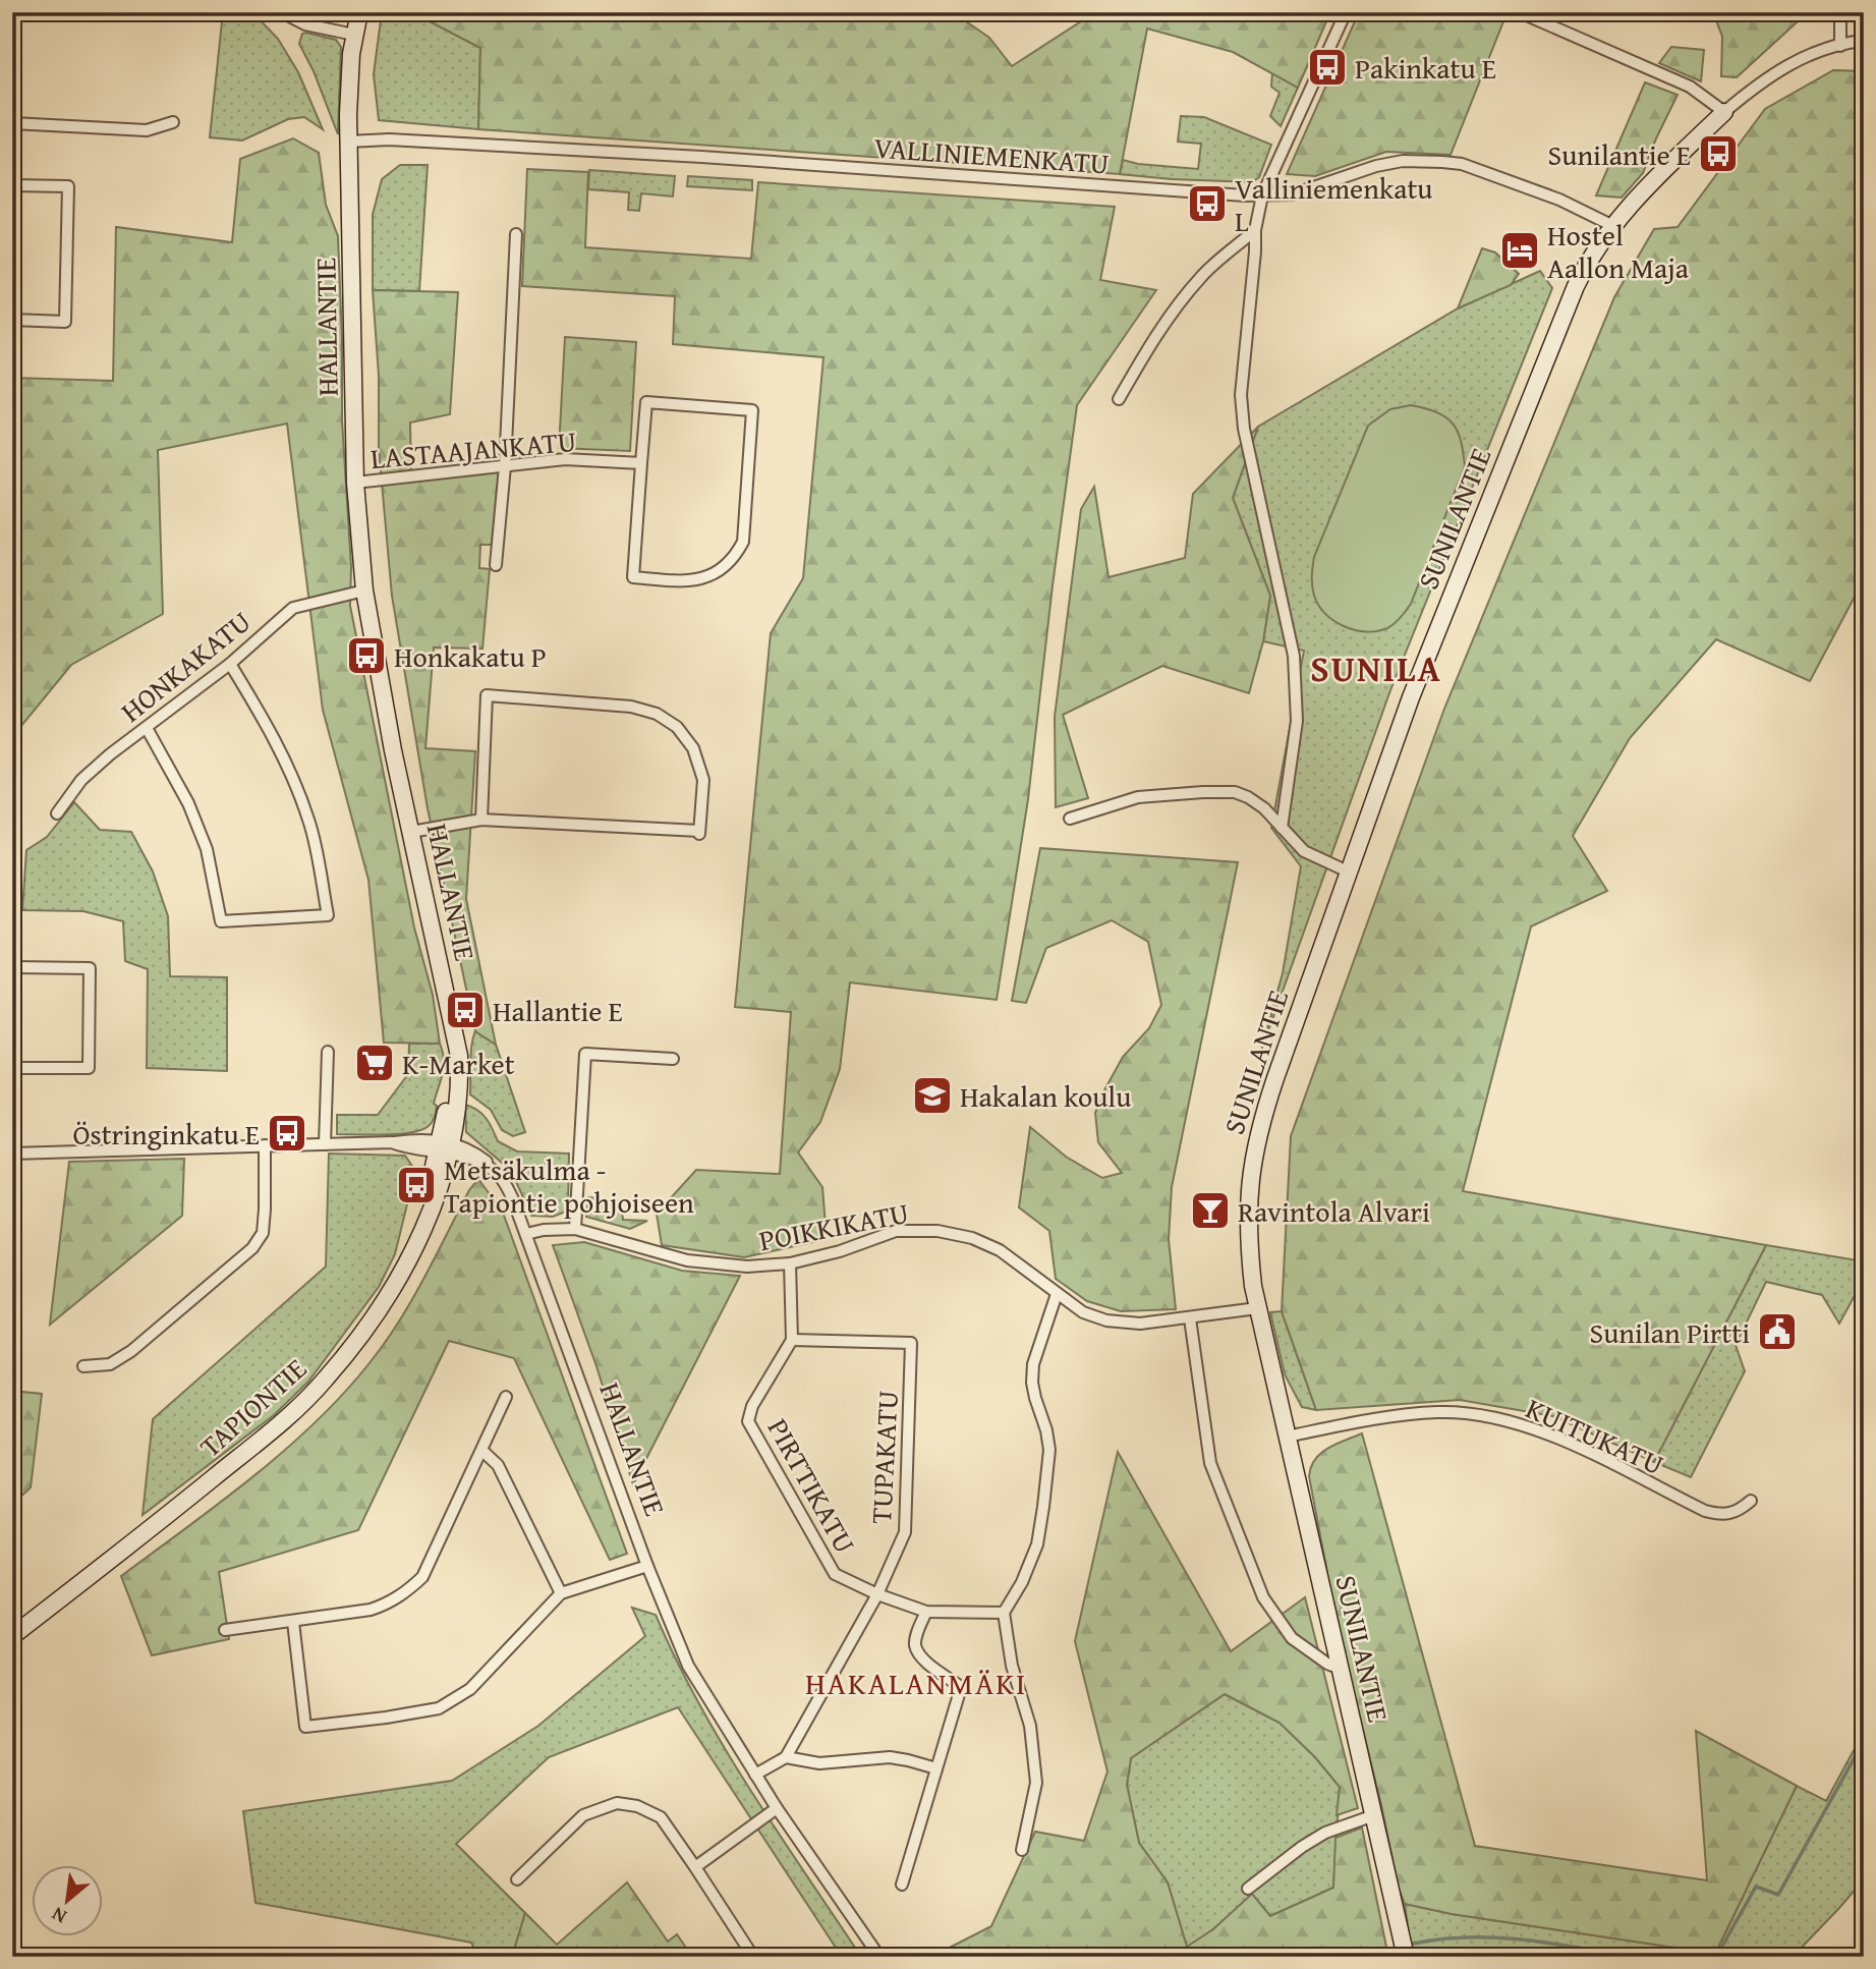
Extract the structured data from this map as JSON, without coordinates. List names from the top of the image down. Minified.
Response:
{"streets":{"street":["VALLINIEMENKATU","HALLANTIE","LASTAAJANKATU","SUNILANTIE","HONKAKATU","POIKKIKATU","TAPIONTIE","KUITUKATU","TUPAKATU","PIRTTIKATU"]},"crossings":[["VALLINIEMENKATU","HALLANTIE"],["VALLINIEMENKATU","SUNILANTIE"],["HALLANTIE","LASTAAJANKATU"],["HALLANTIE","HONKAKATU"],["HALLANTIE","POIKKIKATU"],["HALLANTIE","TAPIONTIE"],["SUNILANTIE","POIKKIKATU"],["SUNILANTIE","KUITUKATU"],["TUPAKATU","PIRTTIKATU"]],"districts":["SUNILA","HAKALANMÄKI"],"places":{"bus stop":["Pakinkatu E","Sunilantie E","Valliniemenkatu L","Honkakatu P","Hallantie E","Östringinkatu E","Metsäkulma - Tapiontie pohjoiseen"],"hotel":["Hostel Aallon Maja"],"supermarket":["K-Market"],"school or university":["Hakalan koulu"],"bar":["Ravintola Alvari"],"public building":["Sunilan Pirtti"]},"north":"bottom left"}
